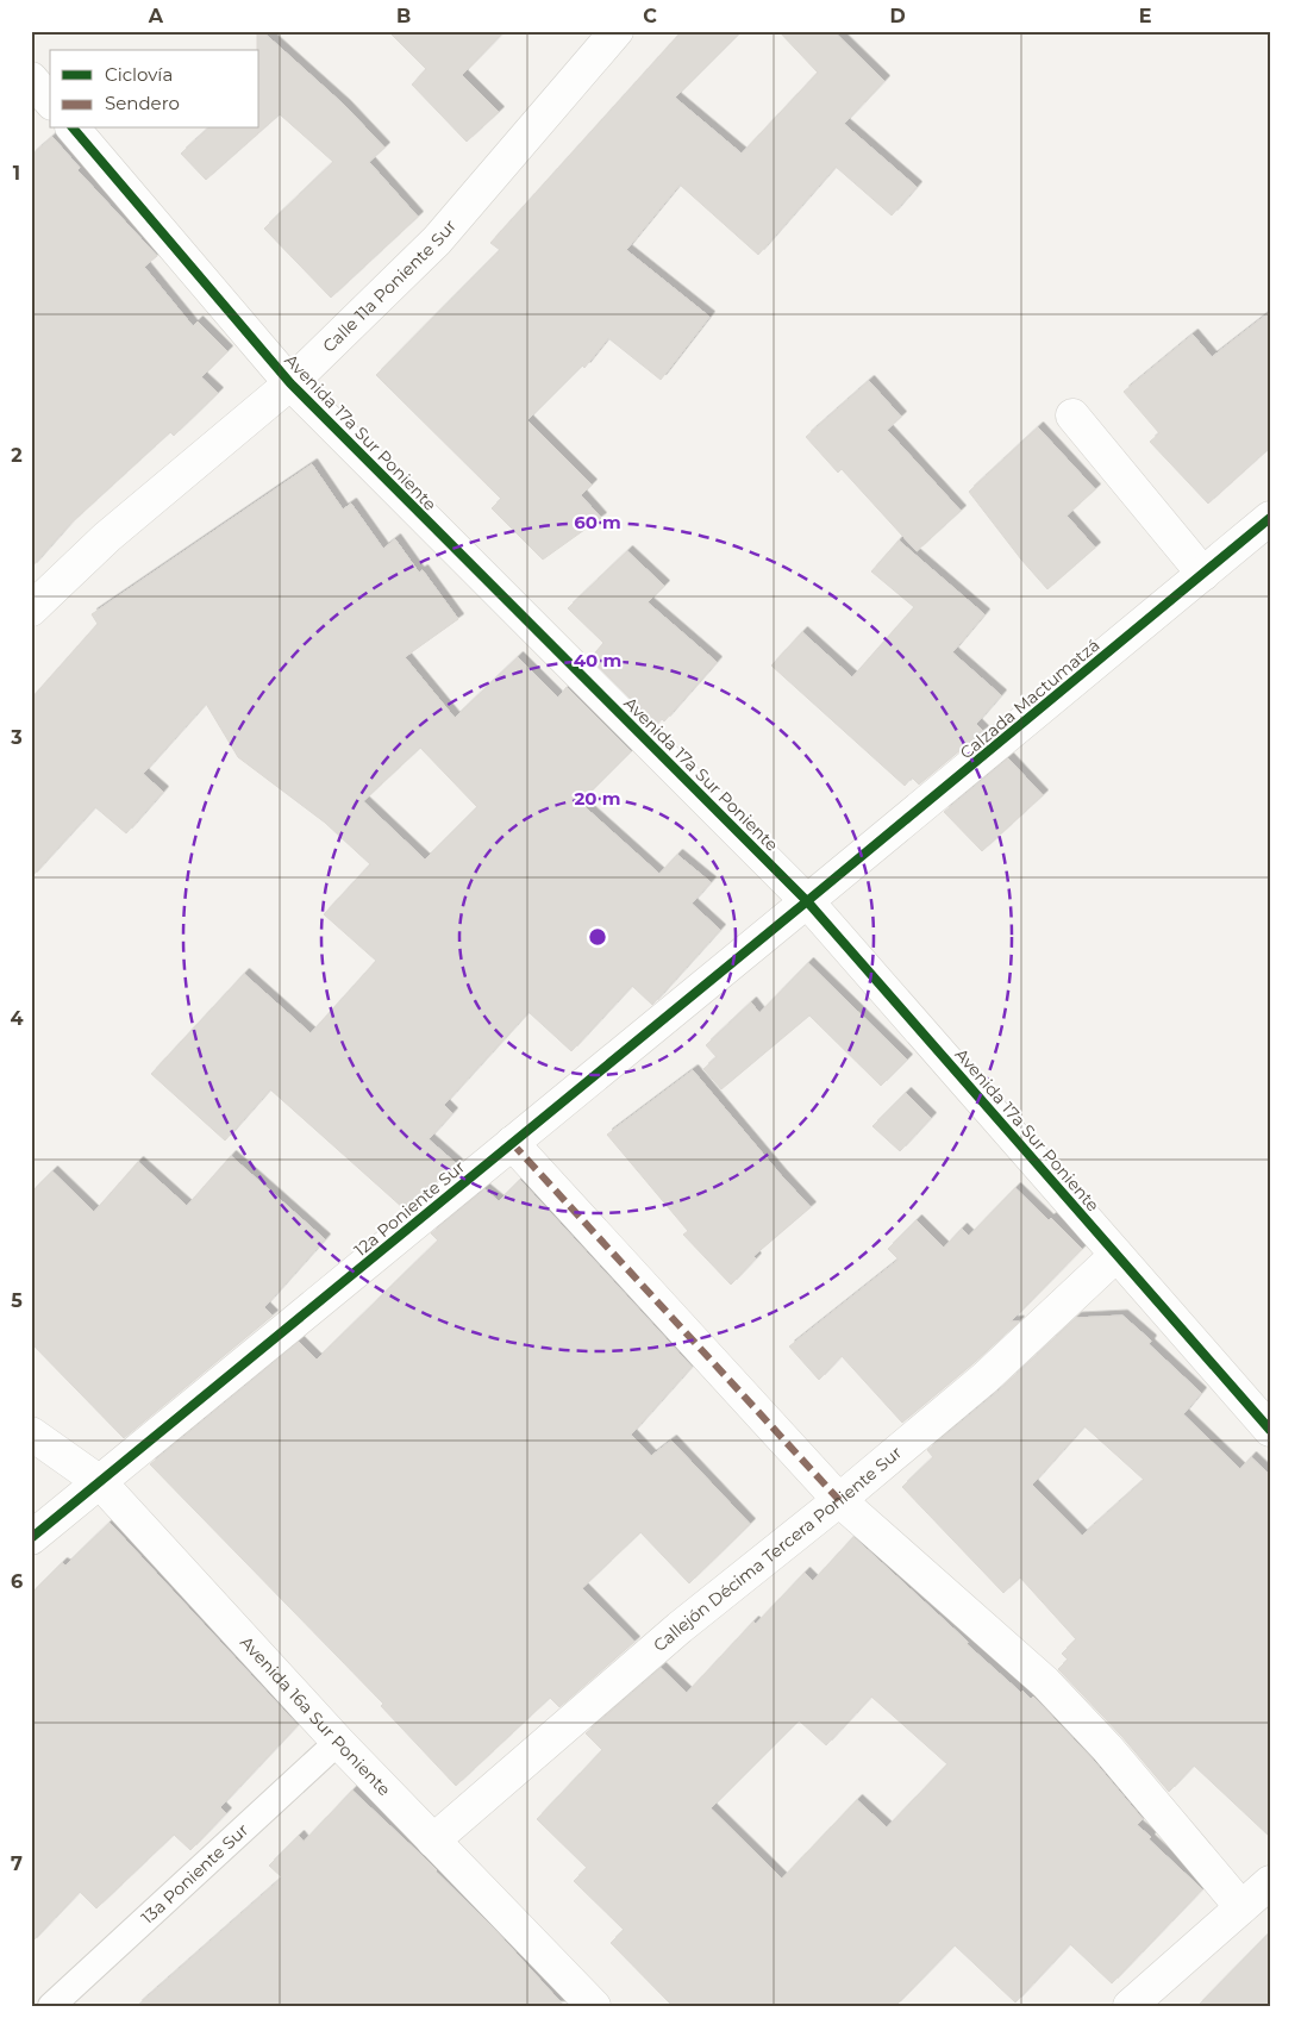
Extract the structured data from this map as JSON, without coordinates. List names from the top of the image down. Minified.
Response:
{"streets":{"street":["Calle 11a Poniente Sur","Avenida 17a Sur Poniente","Calzada Mactumatzá","12a Poniente Sur","Callejón Décima Tercera Poniente Sur","Avenida 16a Sur Poniente"],"lane":["13a Poniente Sur"]},"crossings":[["Calle 11a Poniente Sur","Avenida 17a Sur Poniente"],["Avenida 17a Sur Poniente","Calzada Mactumatzá"],["Avenida 17a Sur Poniente","12a Poniente Sur"],["Avenida 17a Sur Poniente","Callejón Décima Tercera Poniente Sur"],["Calzada Mactumatzá","12a Poniente Sur"],["12a Poniente Sur","Avenida 16a Sur Poniente"],["Callejón Décima Tercera Poniente Sur","Avenida 16a Sur Poniente"],["Avenida 16a Sur Poniente","13a Poniente Sur"]],"legend":["Ciclovía","Sendero"],"grid":{"columns":["A","B","C","D","E"],"rows":["1","2","3","4","5","6","7"]},"rings":["60 m","40 m","20 m"]}
